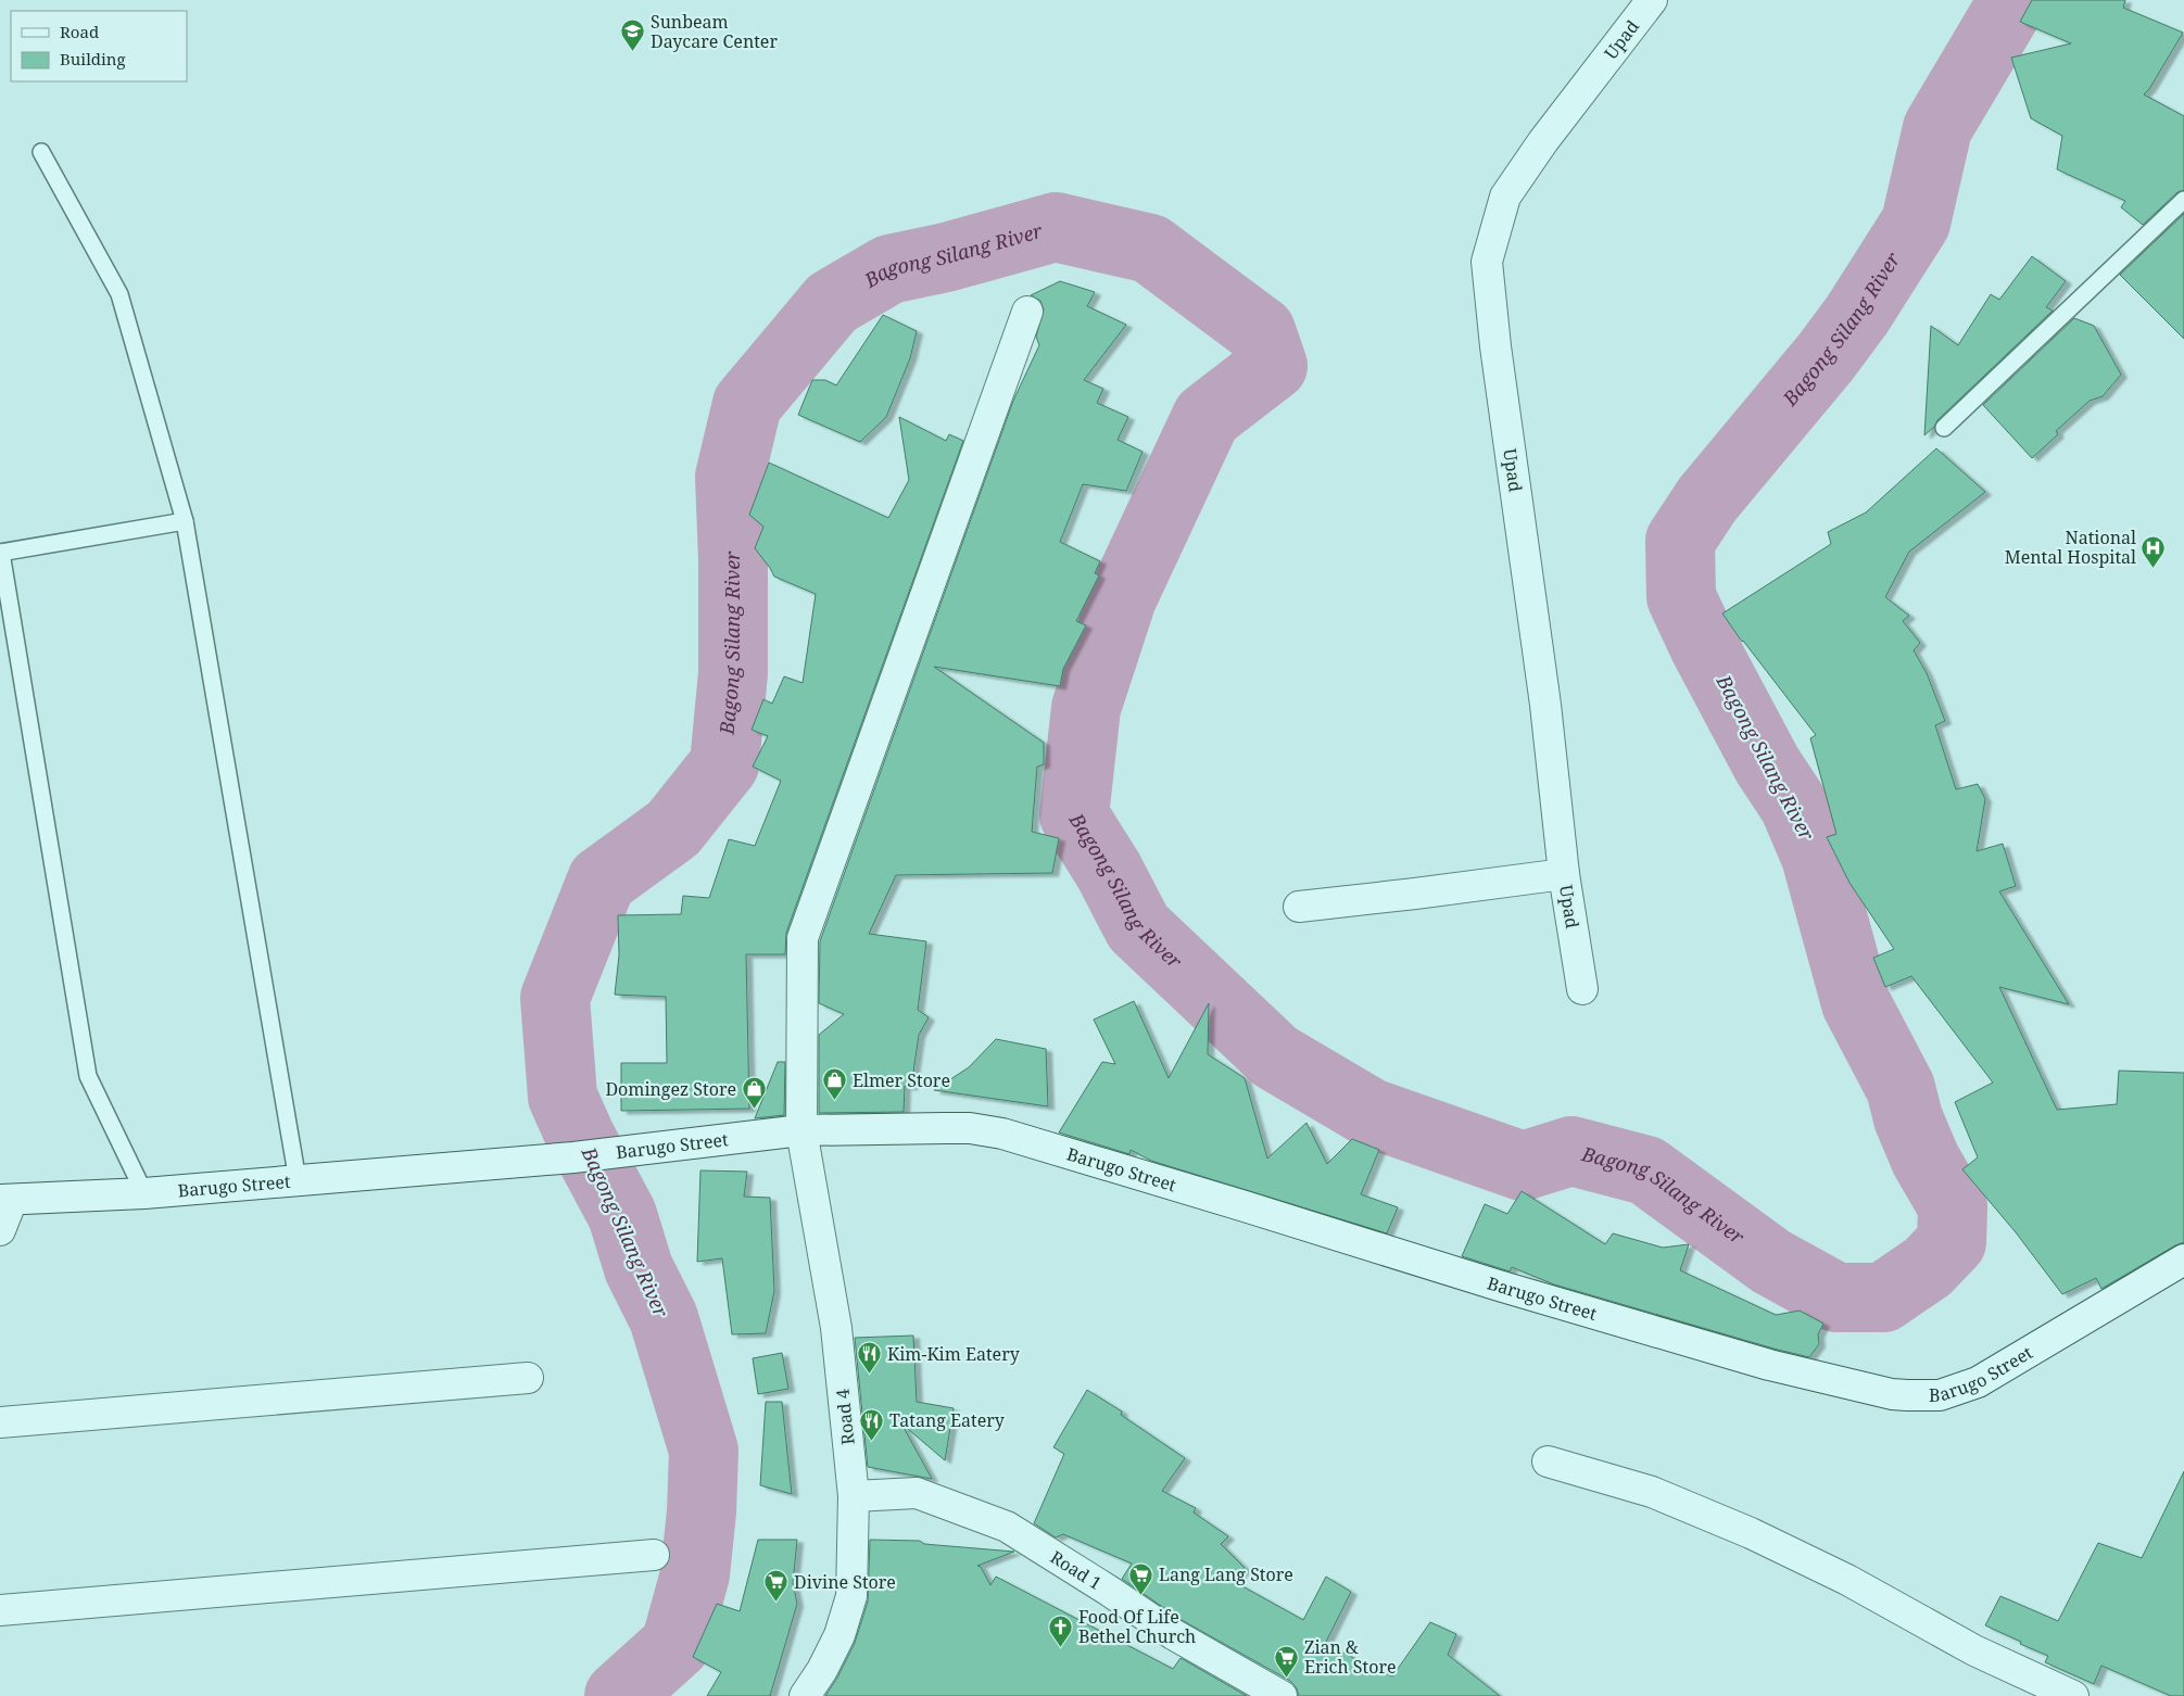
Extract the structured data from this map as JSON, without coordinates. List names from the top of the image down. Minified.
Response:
{"streets":{"street":["Upad","Barugo Street","Road 4","Road 1"]},"crossings":[["Barugo Street","Road 4"],["Road 4","Road 1"]],"water":["Bagong Silang River"],"places":{"school or university":["Sunbeam Daycare Center"],"hospital":["National Mental Hospital"],"shop":["Elmer Store","Domingez Store"],"restaurant":["Kim-Kim Eatery","Tatang Eatery"],"supermarket":["Lang Lang Store","Divine Store","Zian & Erich Store"],"church":["Food Of Life Bethel Church"]},"legend":["Road","Building"]}
